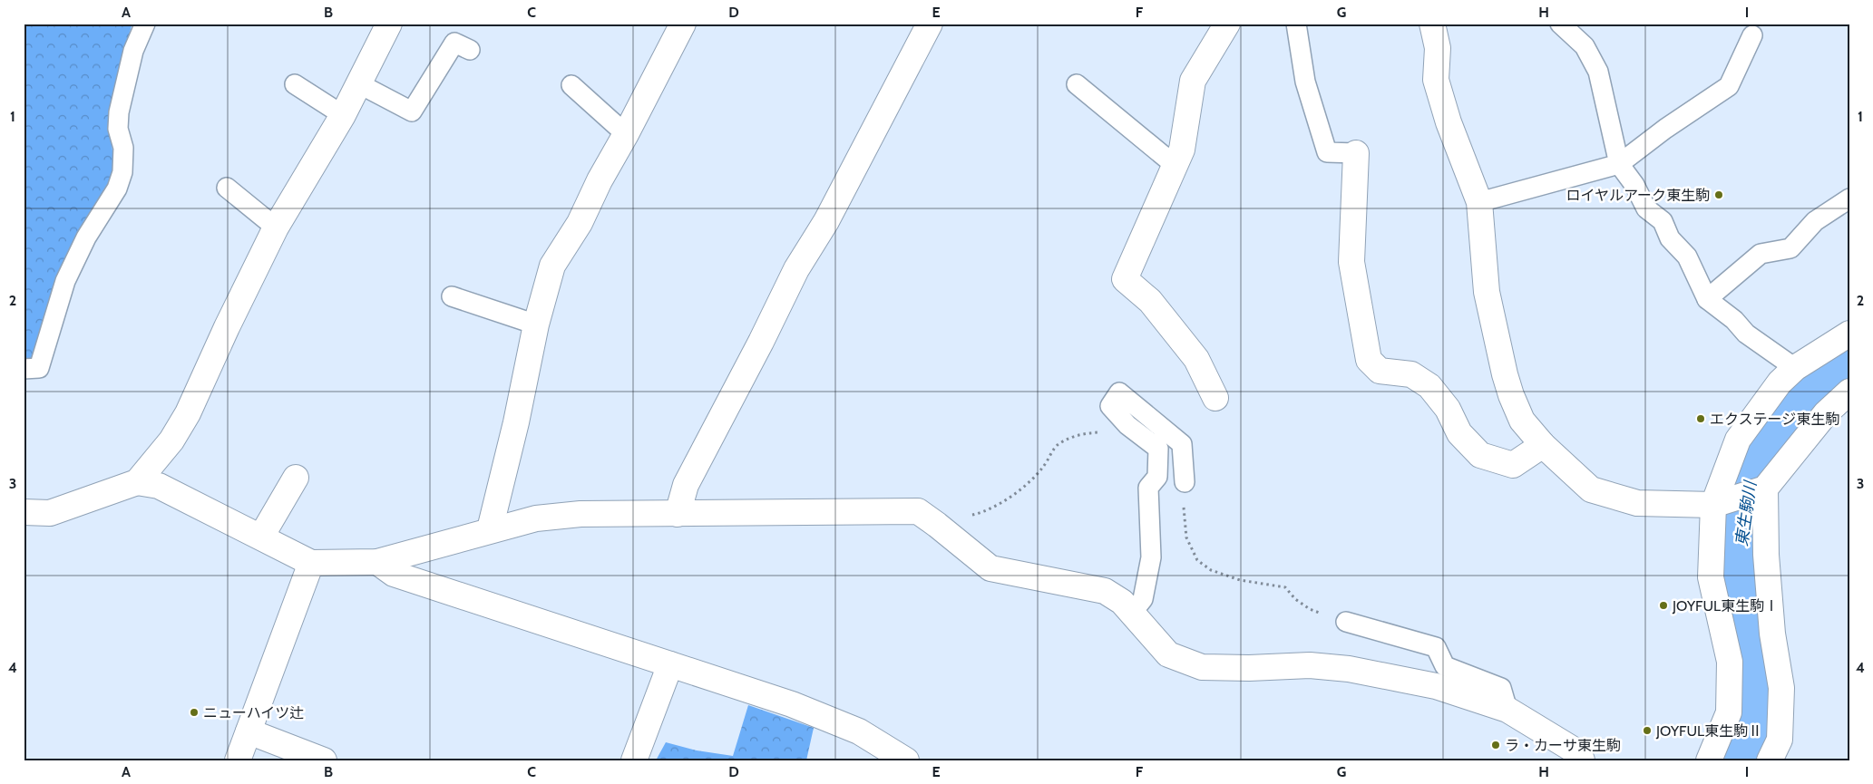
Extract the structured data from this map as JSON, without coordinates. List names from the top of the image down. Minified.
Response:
{"water":["東生駒川"],"places":["ロイヤルアーク東生駒","エクステージ東生駒","JOYFUL東生駒Ⅰ","ニューハイツ辻","JOYFUL東生駒Ⅱ","ラ・カーサ東生駒"],"grid":{"columns":["A","B","C","D","E","F","G","H","I"],"rows":["1","2","3","4"]}}
